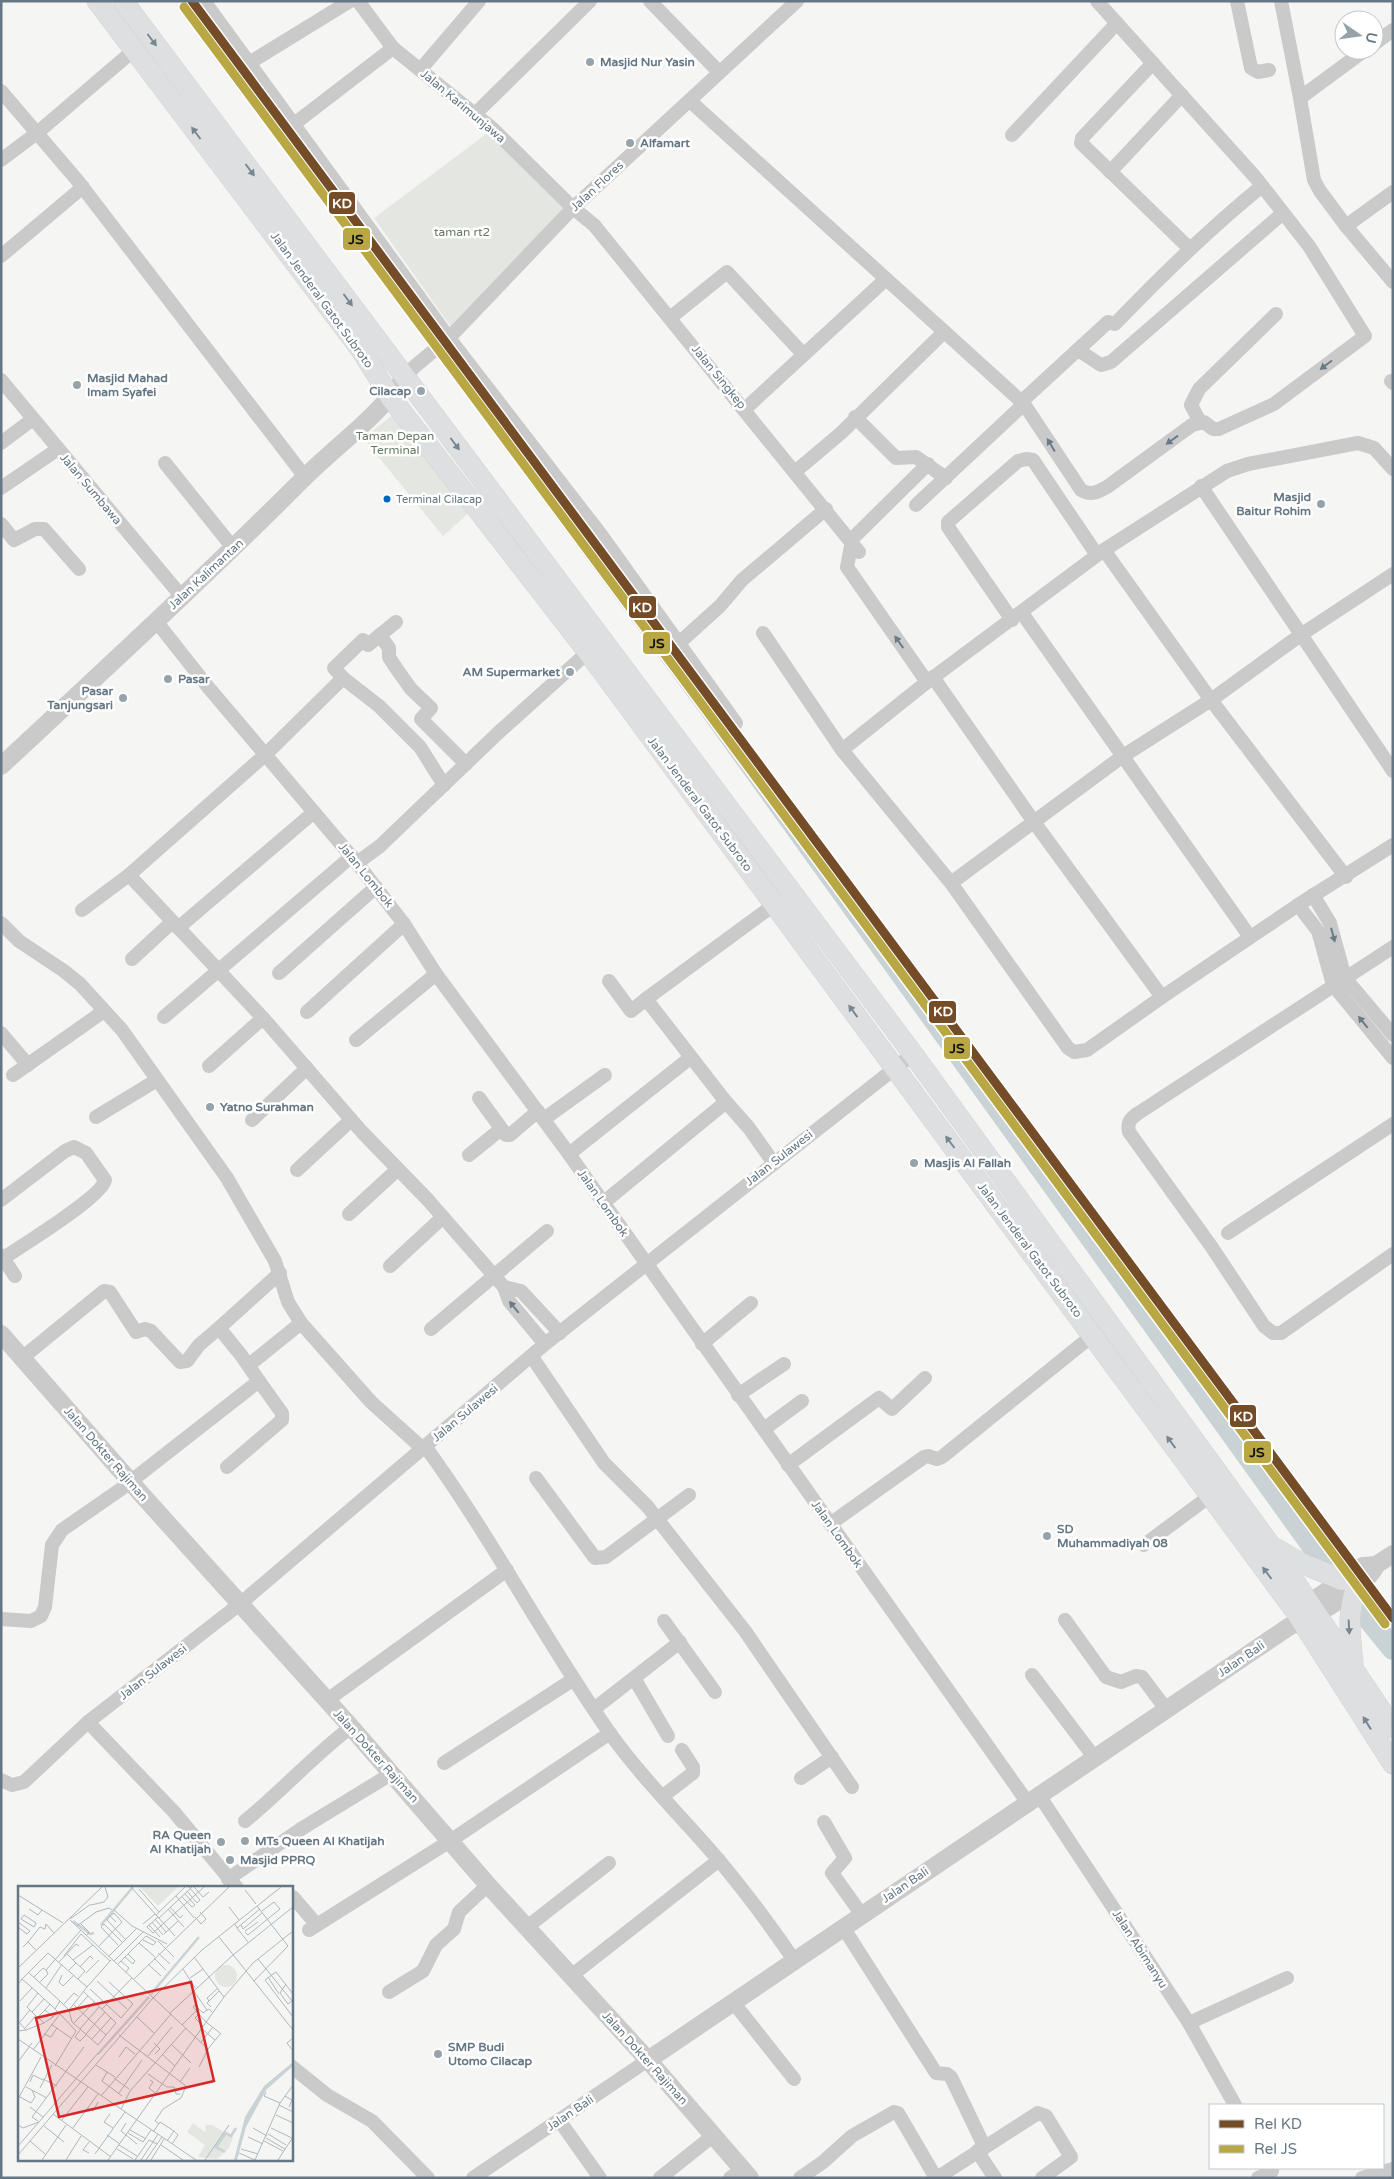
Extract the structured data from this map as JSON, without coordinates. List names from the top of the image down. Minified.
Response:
{"streets":{"main road":["Jalan Jenderal Gatot Subroto"],"street":["Jalan Karimunjawa","Jalan Flores","Jalan Singkep","Jalan Sumbawa","Jalan Kalimantan","Jalan Lombok","Jalan Sulawesi","Jalan Dokter Rajiman","Jalan Bali","Jalan Abimanyu"]},"crossings":[["Jalan Karimunjawa","Jalan Flores"],["Jalan Karimunjawa","Jalan Singkep"],["Jalan Flores","Jalan Jenderal Gatot Subroto"],["Jalan Flores","Jalan Singkep"],["Jalan Flores","Jalan Kalimantan"],["Jalan Jenderal Gatot Subroto","Jalan Kalimantan"],["Jalan Jenderal Gatot Subroto","Jalan Sulawesi"],["Jalan Jenderal Gatot Subroto","Jalan Bali"],["Jalan Sumbawa","Jalan Kalimantan"],["Jalan Kalimantan","Jalan Lombok"],["Jalan Lombok","Jalan Sulawesi"],["Jalan Lombok","Jalan Bali"],["Jalan Lombok","Jalan Abimanyu"],["Jalan Sulawesi","Jalan Dokter Rajiman"],["Jalan Dokter Rajiman","Jalan Bali"],["Jalan Bali","Jalan Abimanyu"]],"parks":["taman rt2","Taman Depan Terminal"],"places":["Masjid Nur Yasin","Alfamart","Masjid Mahad Imam Syafei","Cilacap","Terminal Cilacap","Masjid Baitur Rohim","AM Supermarket","Pasar","Pasar Tanjungsari","Yatno Surahman","Masjis Al Fallah","SD Muhammadiyah 08","MTs Queen Al Khatijah","RA Queen Al Khatijah","Masjid PPRQ","SMP Budi Utomo Cilacap"],"lines":["rail line KD","rail line JS"],"legend":["Rel KD","Rel JS"],"north":"right"}
